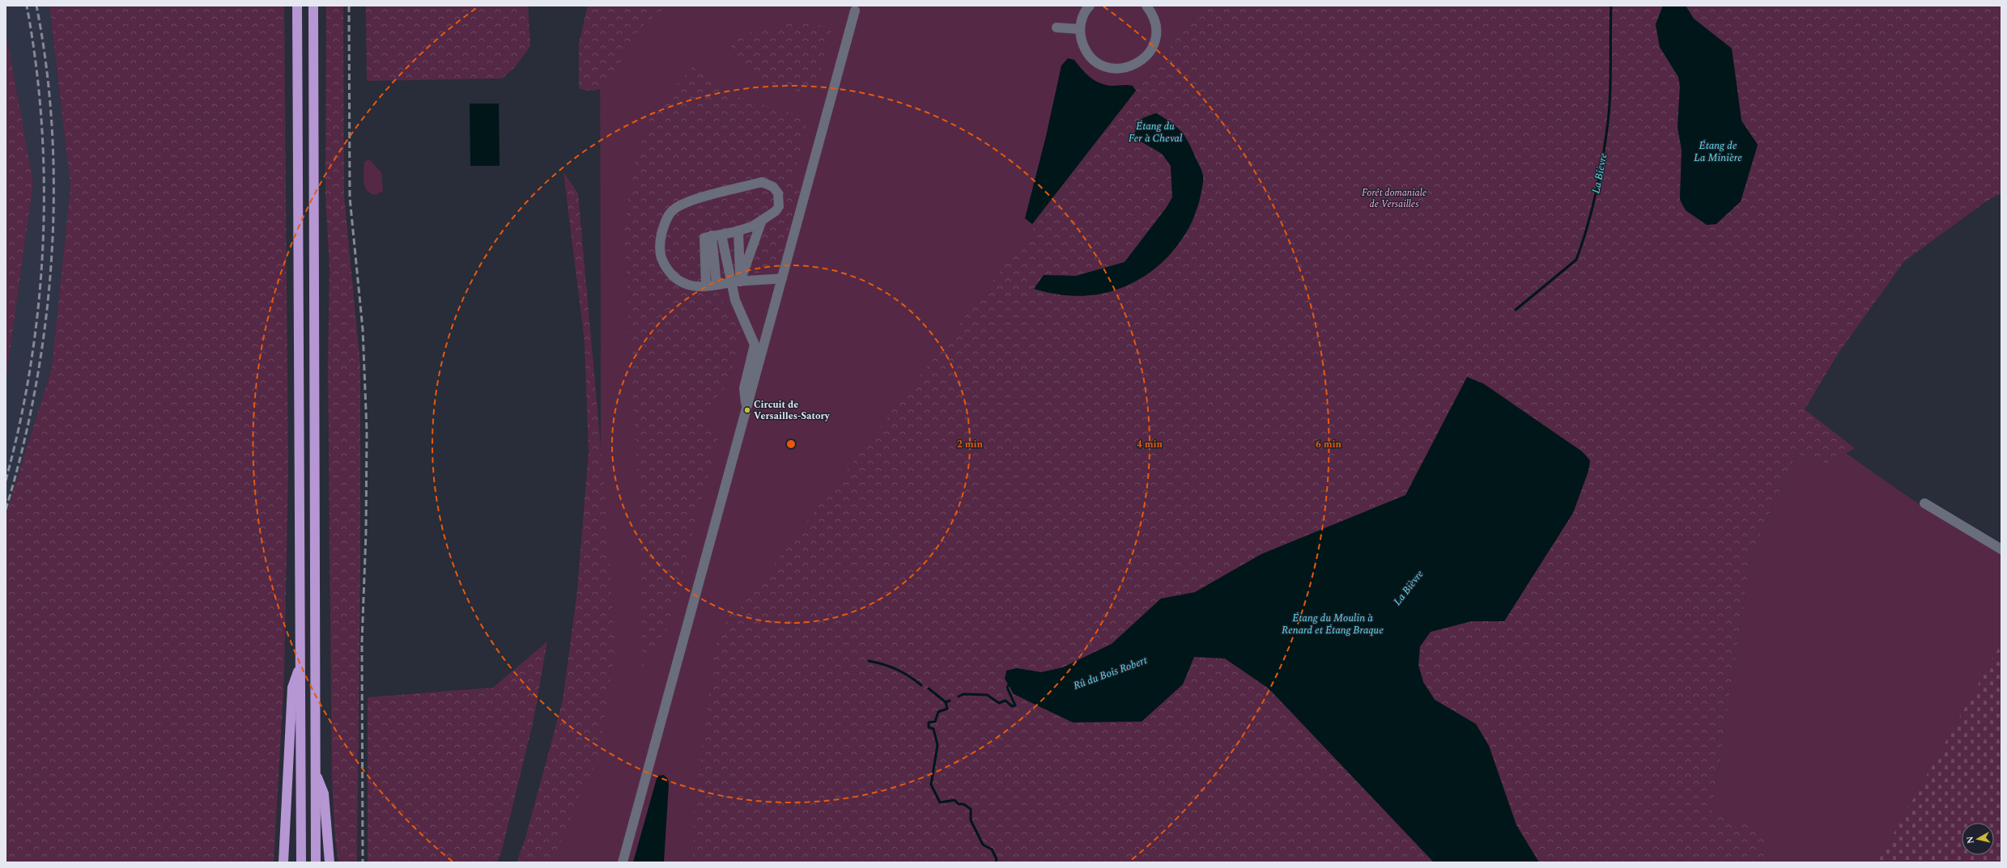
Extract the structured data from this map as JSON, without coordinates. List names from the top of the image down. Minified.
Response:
{"water":["Étang du Fer à Cheval","Étang de La Minière","La Bièvre","Étang du Moulin à Renard et Étang Braque","Rû du Bois Robert"],"parks":["Forêt domaniale de Versailles"],"places":["Circuit de Versailles-Satory"],"north":"left","rings":["2 min","4 min","6 min"]}
